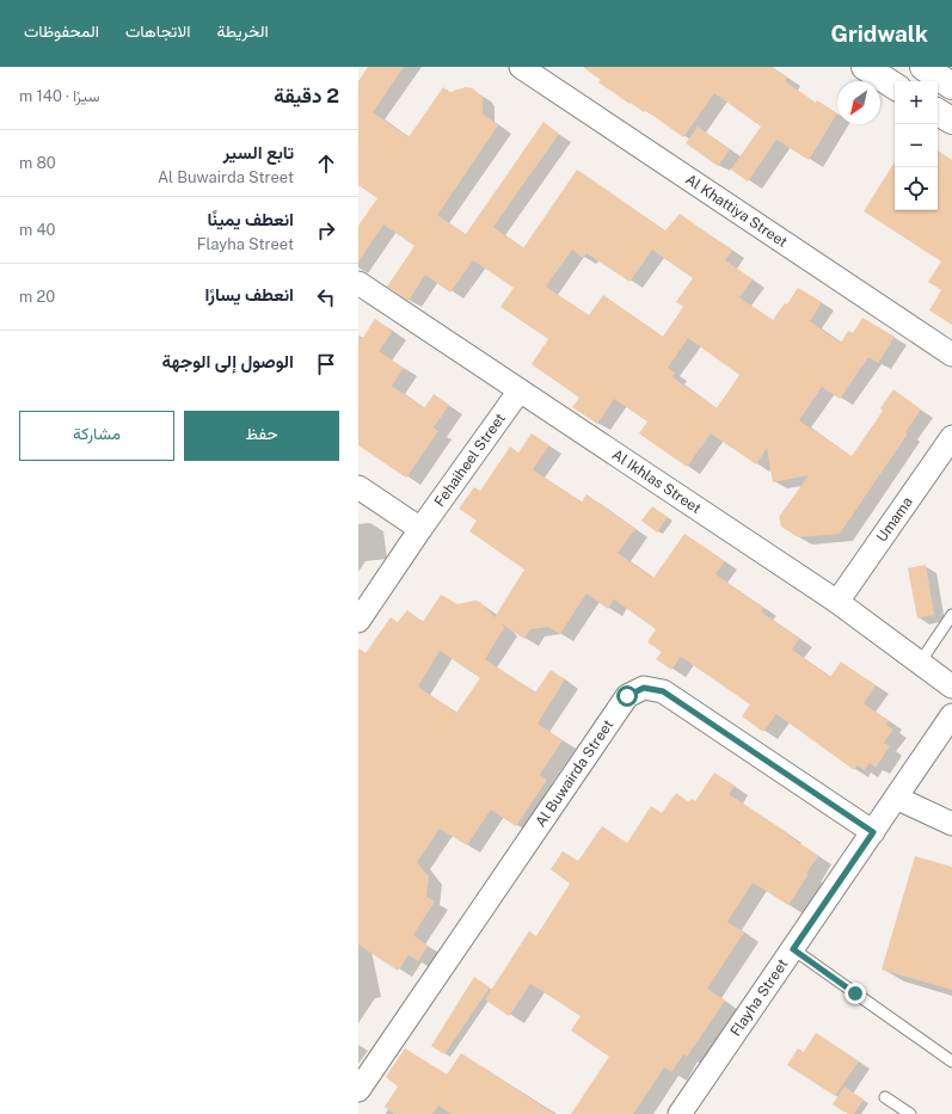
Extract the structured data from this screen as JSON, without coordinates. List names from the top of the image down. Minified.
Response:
{"streets":{"street":["Al Khattiya Street","Fehaiheel Street","Al Ikhlas Street","Umama","Al Buwairda Street","Flayha Street"]},"crossings":[["Fehaiheel Street","Al Ikhlas Street"],["Al Ikhlas Street","Umama"],["Al Buwairda Street","Flayha Street"]],"north":"bottom left","page":{"header":"Gridwalk","nav":["الخريطة","الاتجاهات","المحفوظات"],"heading":["2 دقيقة","سيرًا · 140 m"],"map_buttons":["+","−"],"list":[["تابع السير","Al Buwairda Street","80 m"],["انعطف يمينًا","Flayha Street","40 m"],["انعطف يسارًا","20 m"],"الوصول إلى الوجهة"],"buttons":["حفظ","مشاركة"]}}
